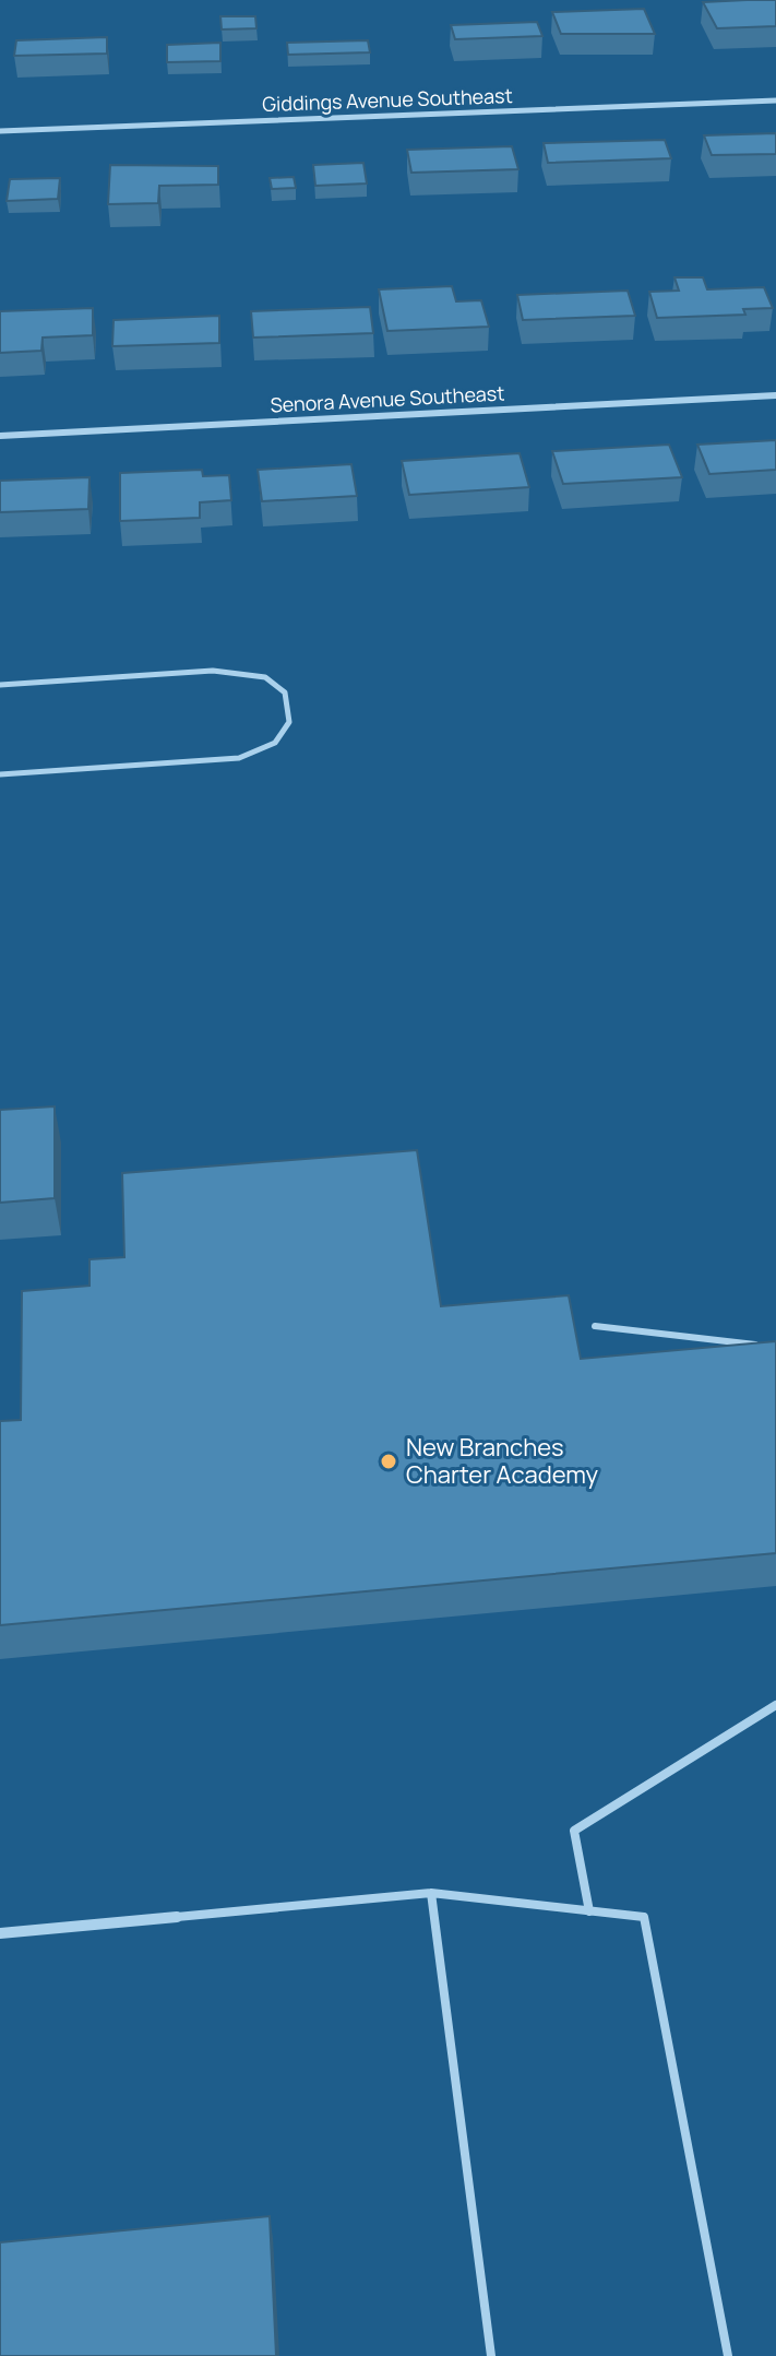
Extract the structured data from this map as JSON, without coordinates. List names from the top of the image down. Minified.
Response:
{"streets":{"street":["Giddings Avenue Southeast","Senora Avenue Southeast"]},"places":["New Branches Charter Academy"]}
